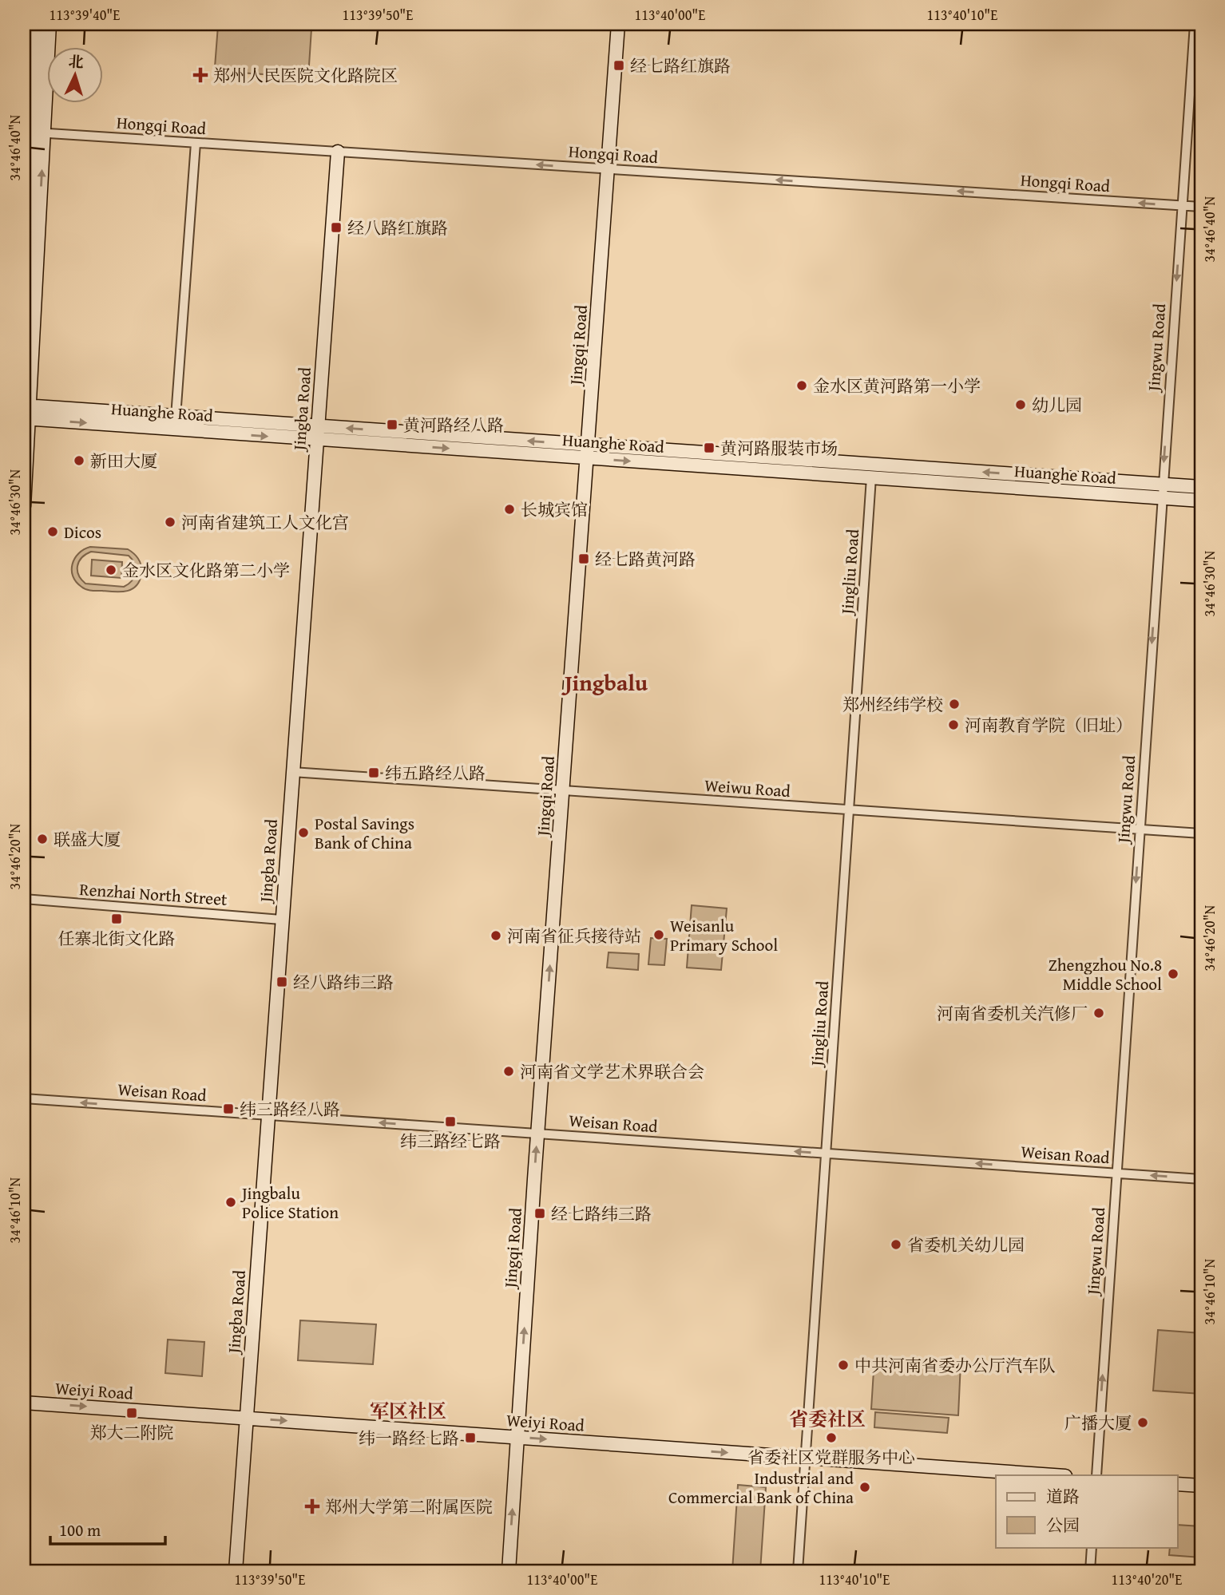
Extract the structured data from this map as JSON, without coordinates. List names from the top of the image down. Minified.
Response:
{"streets":{"street":["Hongqi Road","Jingqi Road","Jingwu Road","Jingba Road","Huanghe Road","Jingliu Road","Weiwu Road","Renzhai North Street","Weisan Road","Weiyi Road"]},"crossings":[["Hongqi Road","Jingqi Road"],["Hongqi Road","Jingwu Road"],["Hongqi Road","Jingba Road"],["Jingqi Road","Huanghe Road"],["Jingqi Road","Weiwu Road"],["Jingqi Road","Weisan Road"],["Jingqi Road","Weiyi Road"],["Jingwu Road","Huanghe Road"],["Jingwu Road","Weiwu Road"],["Jingwu Road","Weisan Road"],["Jingba Road","Huanghe Road"],["Jingba Road","Weiwu Road"],["Jingba Road","Renzhai North Street"],["Jingba Road","Weisan Road"],["Jingba Road","Weiyi Road"],["Huanghe Road","Jingliu Road"],["Jingliu Road","Weiwu Road"],["Jingliu Road","Weisan Road"],["Jingliu Road","Weiyi Road"]],"one_way":["Hongqi Road","Jingqi Road","Weisan Road","Weiyi Road"],"districts":["Jingbalu","军区社区","省委社区"],"places":{"transit":["经七路红旗路","经八路红旗路","黄河路经八路","黄河路服装市场","经七路黄河路","纬五路经八路","任寨北街文化路","经八路纬三路","纬三路经八路","纬三路经七路","经七路纬三路","郑大二附院","纬一路经七路"],"health":["郑州人民医院文化路院区","郑州大学第二附属医院"],"other":["金水区黄河路第一小学","幼儿园","新田大厦","长城宾馆","河南省建筑工人文化宫","Dicos","金水区文化路第二小学","郑州经纬学校","河南教育学院（旧址）","Postal Savings Bank of China","联盛大厦","Weisanlu Primary School","河南省征兵接待站","Zhengzhou No.8 Middle School","河南省委机关汽修厂","河南省文学艺术界联合会","Jingbalu Police Station","省委机关幼儿园","中共河南省委办公厅汽车队","广播大厦","省委社区党群服务中心","Industrial and Commercial Bank of China"]},"legend":["道路","公园"],"scale_bar":"100 m","north":"top","coordinates":["113°39'40\"E","113°39'50\"E","113°40'00\"E","113°40'10\"E","34°46'40\"N","34°46'30\"N","34°46'20\"N","34°46'10\"N","113°40'20\"E"]}
